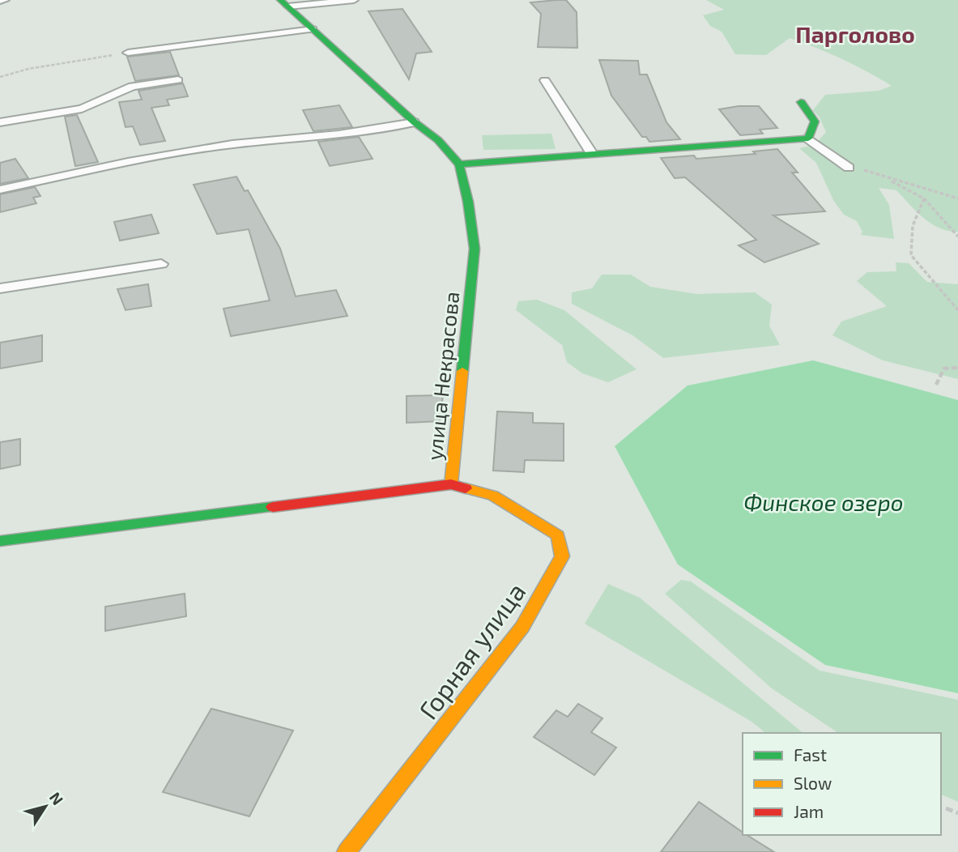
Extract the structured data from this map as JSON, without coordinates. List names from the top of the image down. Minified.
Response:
{"streets":{"street":["улица Некрасова","Горная улица"]},"crossings":[["улица Некрасова","Горная улица"]],"districts":["Парголово"],"water":["Финское озеро"],"legend":["Fast","Slow","Jam"],"north":"top right"}
